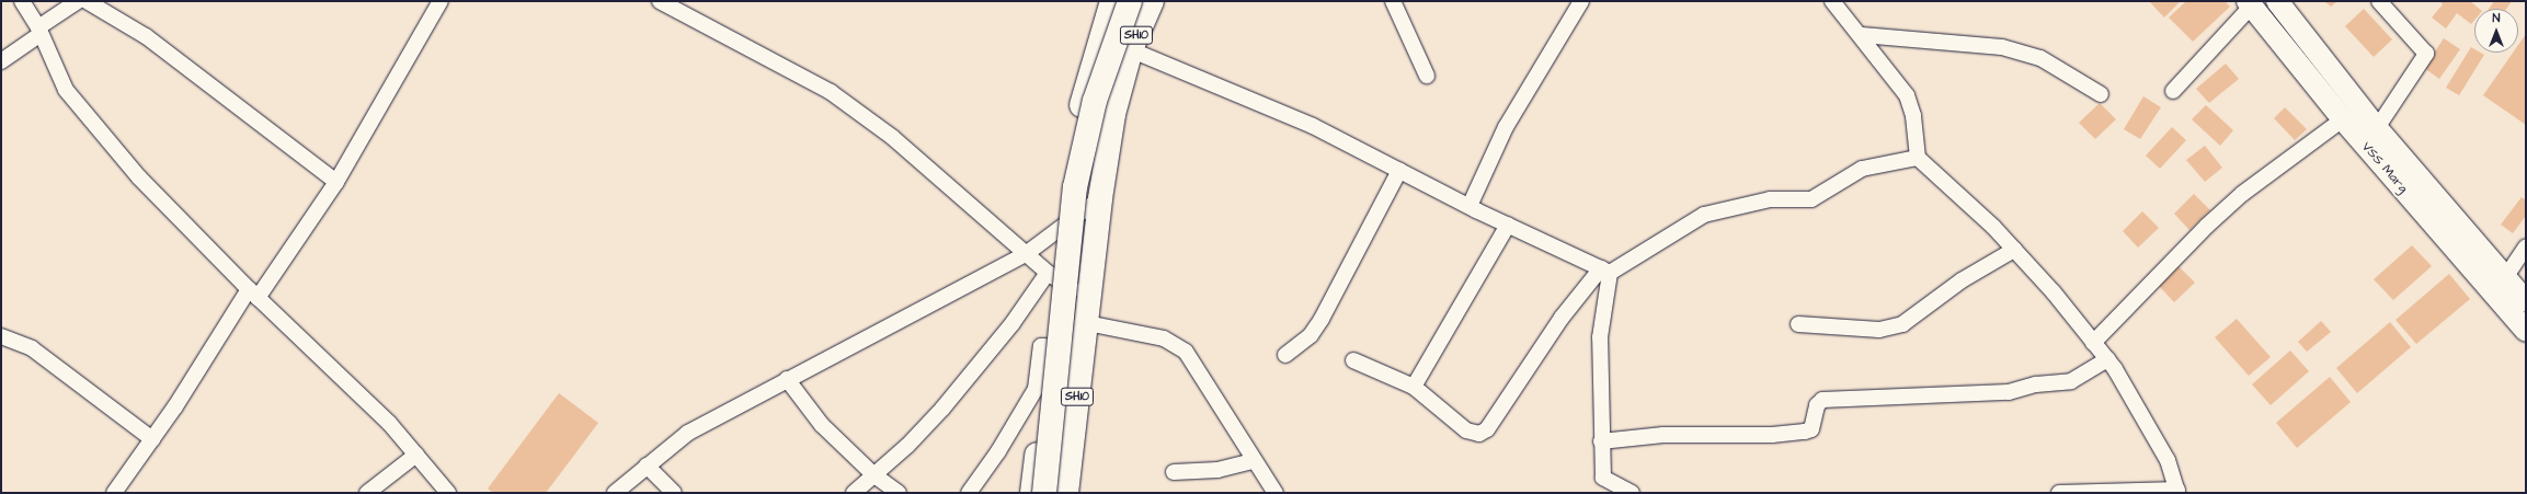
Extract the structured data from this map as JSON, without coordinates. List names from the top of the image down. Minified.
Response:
{"streets":{"main road":["SH10","VSS Marg"]},"north":"top"}
